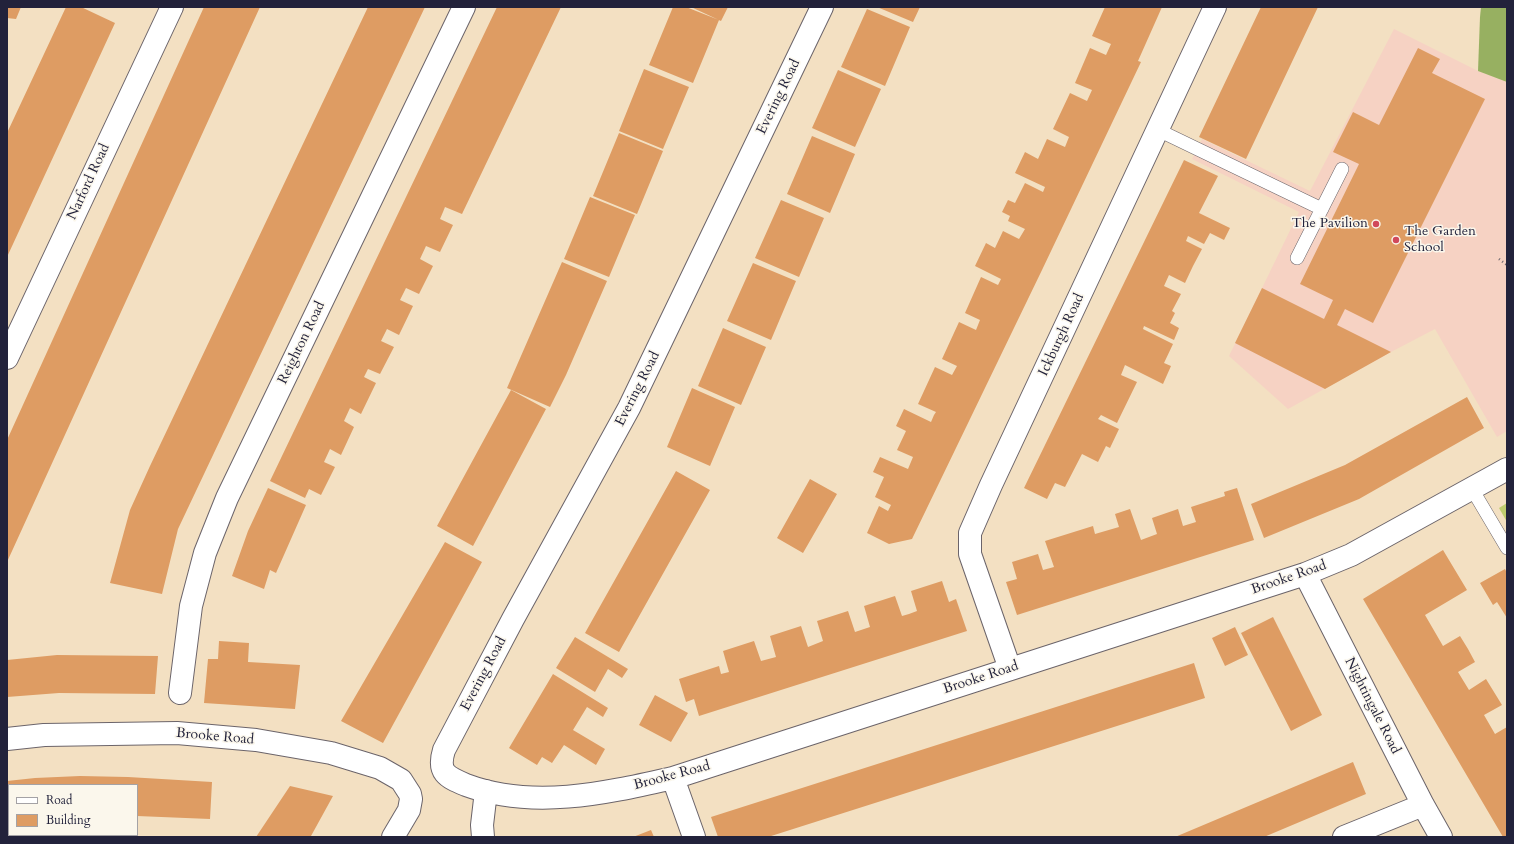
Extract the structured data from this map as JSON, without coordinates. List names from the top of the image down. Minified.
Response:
{"streets":{"street":["Evering Road","Narford Road","Ickburgh Road","Reighton Road","Brooke Road","Nightingale Road"]},"crossings":[["Evering Road","Brooke Road"],["Ickburgh Road","Brooke Road"],["Brooke Road","Nightingale Road"]],"places":["The Pavilion","The Garden School"],"legend":["Road","Building"]}
